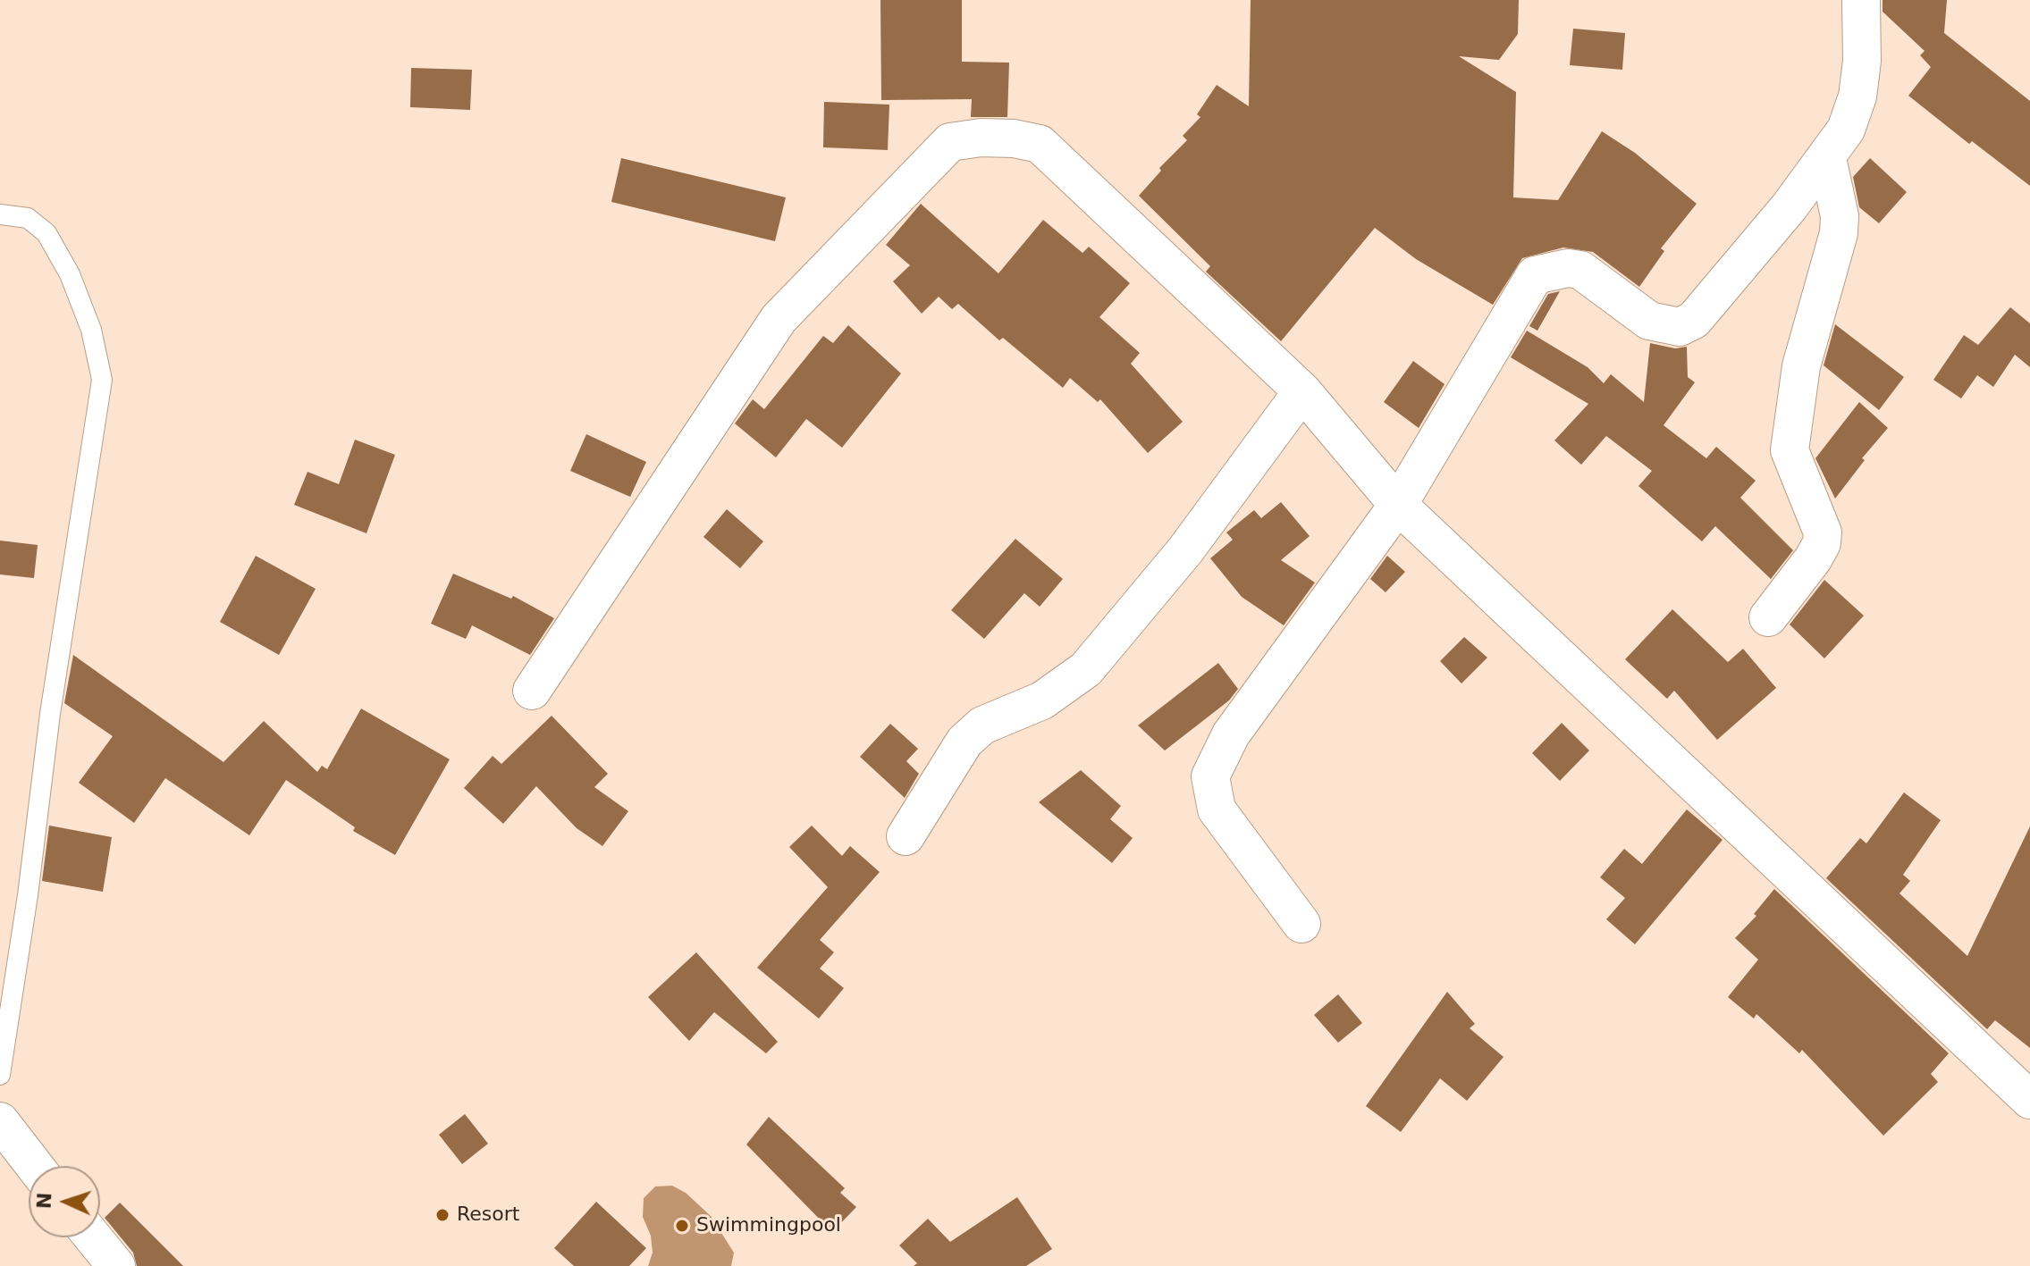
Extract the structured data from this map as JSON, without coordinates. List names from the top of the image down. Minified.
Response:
{"places":["Resort","Swimmingpool"],"north":"left"}
